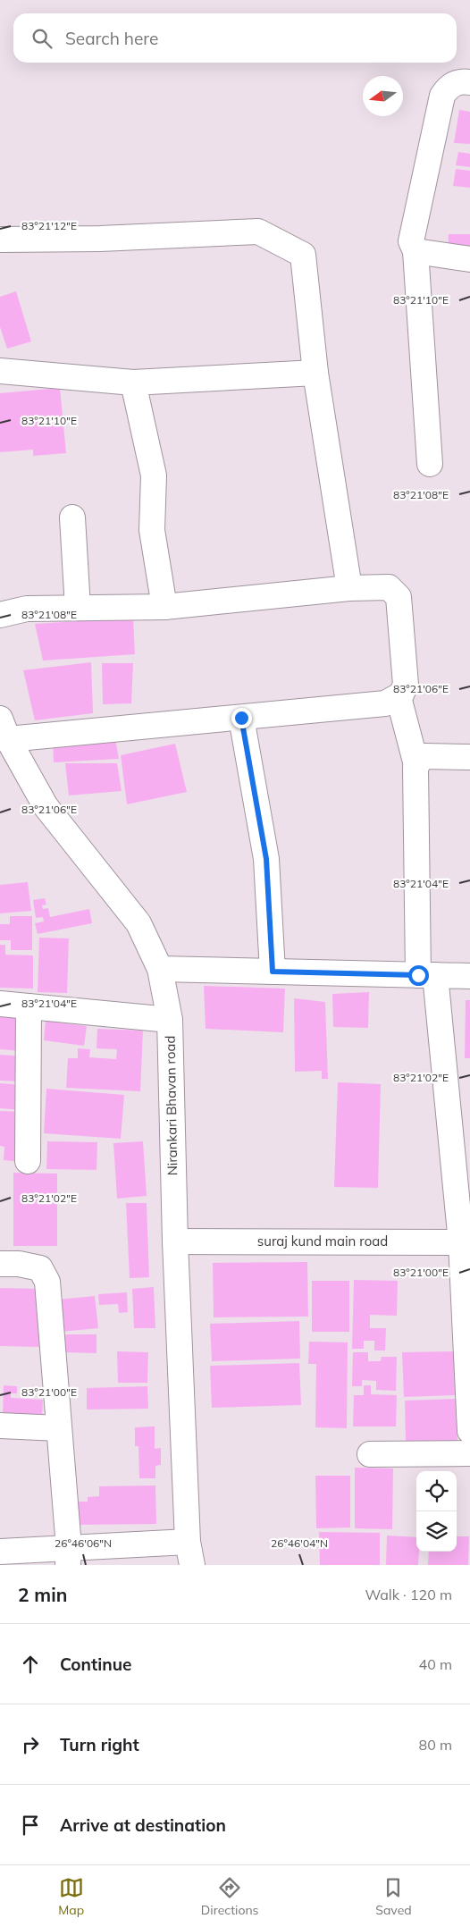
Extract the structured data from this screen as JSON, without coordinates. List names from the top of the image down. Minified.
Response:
{"streets":{"street":["Nirankari Bhavan road","suraj kund main road"]},"crossings":[["Nirankari Bhavan road","suraj kund main road"]],"north":"left","page":{"search":"Search here","heading":["2 min","Walk · 120 m"],"list":[["Continue","40 m"],["Turn right","80 m"],"Arrive at destination"],"nav":["Map","Directions","Saved"]},"coordinates":["83°21'12\"E","83°21'10\"E","83°21'08\"E","83°21'06\"E","83°21'04\"E","83°21'02\"E","83°21'00\"E","26°46'06\"N","26°46'04\"N"]}
